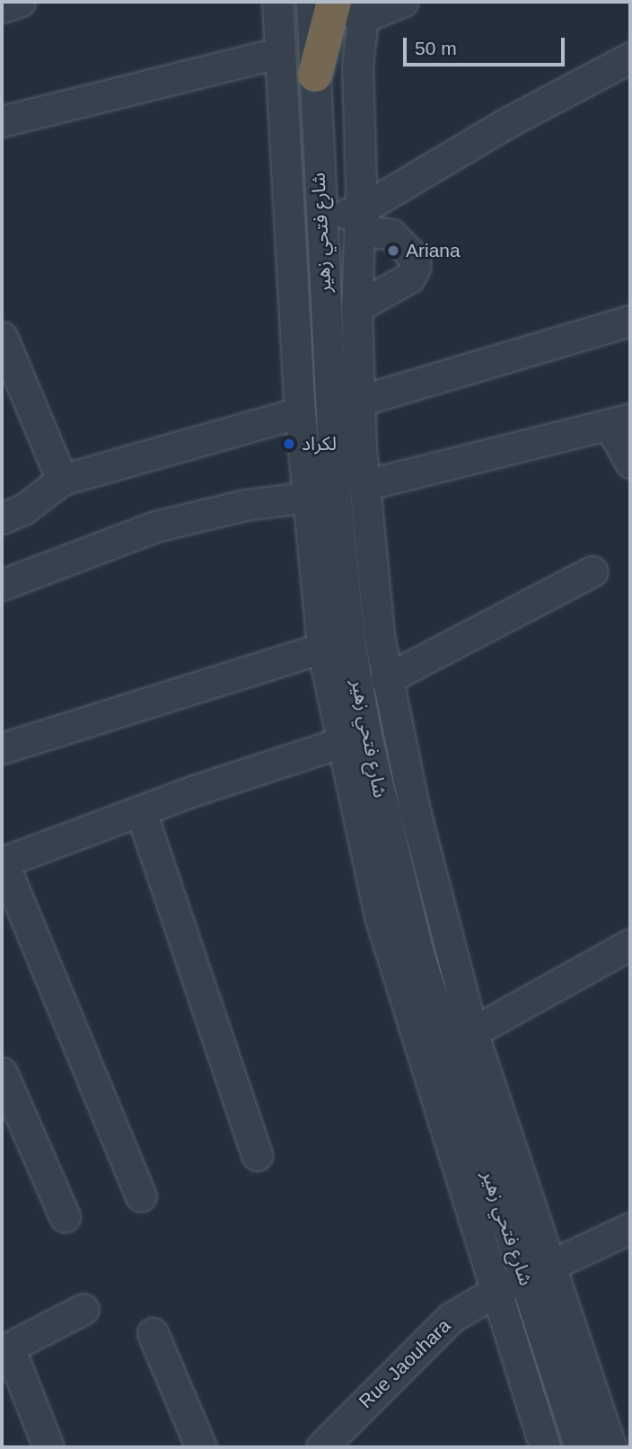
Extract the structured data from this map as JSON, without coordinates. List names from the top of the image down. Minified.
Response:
{"streets":{"street":["شارع فتحي زهير","Rue Jaouhara"]},"crossings":[["شارع فتحي زهير","Rue Jaouhara"]],"places":["Ariana","لكراد"],"scale_bar":"50 m"}
